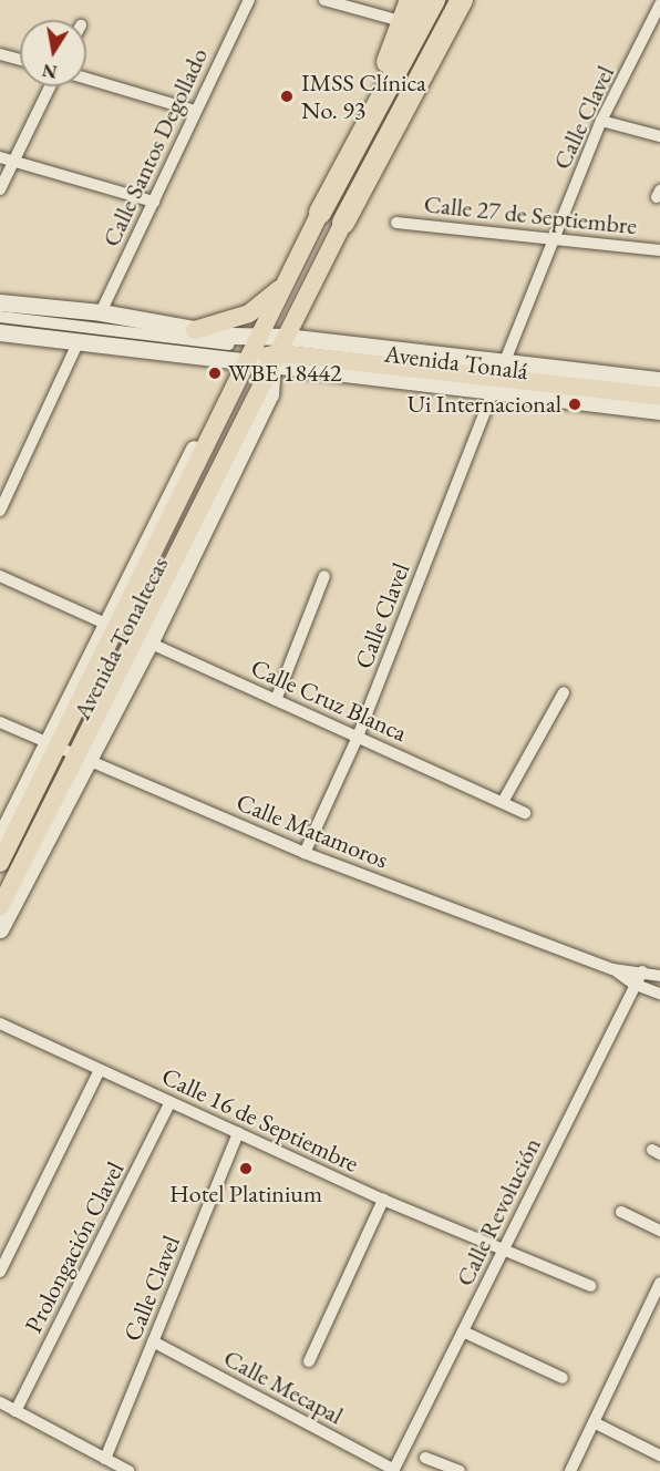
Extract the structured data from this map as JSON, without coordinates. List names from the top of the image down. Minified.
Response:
{"streets":{"main road":["Avenida Tonalá","Avenida Tonaltecas"],"street":["Calle Clavel","Calle Santos Degollado","Calle 27 de Septiembre","Calle Cruz Blanca","Calle Matamoros","Calle 16 de Septiembre","Calle Revolución","Prolongación Clavel","Calle Mecapal"]},"crossings":[["Calle Clavel","Calle 27 de Septiembre"],["Calle Clavel","Avenida Tonalá"],["Calle Clavel","Calle Cruz Blanca"],["Calle Clavel","Calle Matamoros"],["Calle Clavel","Calle 16 de Septiembre"],["Calle Clavel","Calle Mecapal"],["Avenida Tonalá","Avenida Tonaltecas"],["Avenida Tonaltecas","Calle Cruz Blanca"],["Avenida Tonaltecas","Calle Matamoros"],["Calle Matamoros","Calle Revolución"],["Calle 16 de Septiembre","Calle Revolución"],["Calle 16 de Septiembre","Prolongación Clavel"],["Calle Revolución","Calle Mecapal"]],"places":["IMSS Clínica No. 93","WBE 18442","Ui Internacional","Hotel Platinium"],"north":"bottom"}
